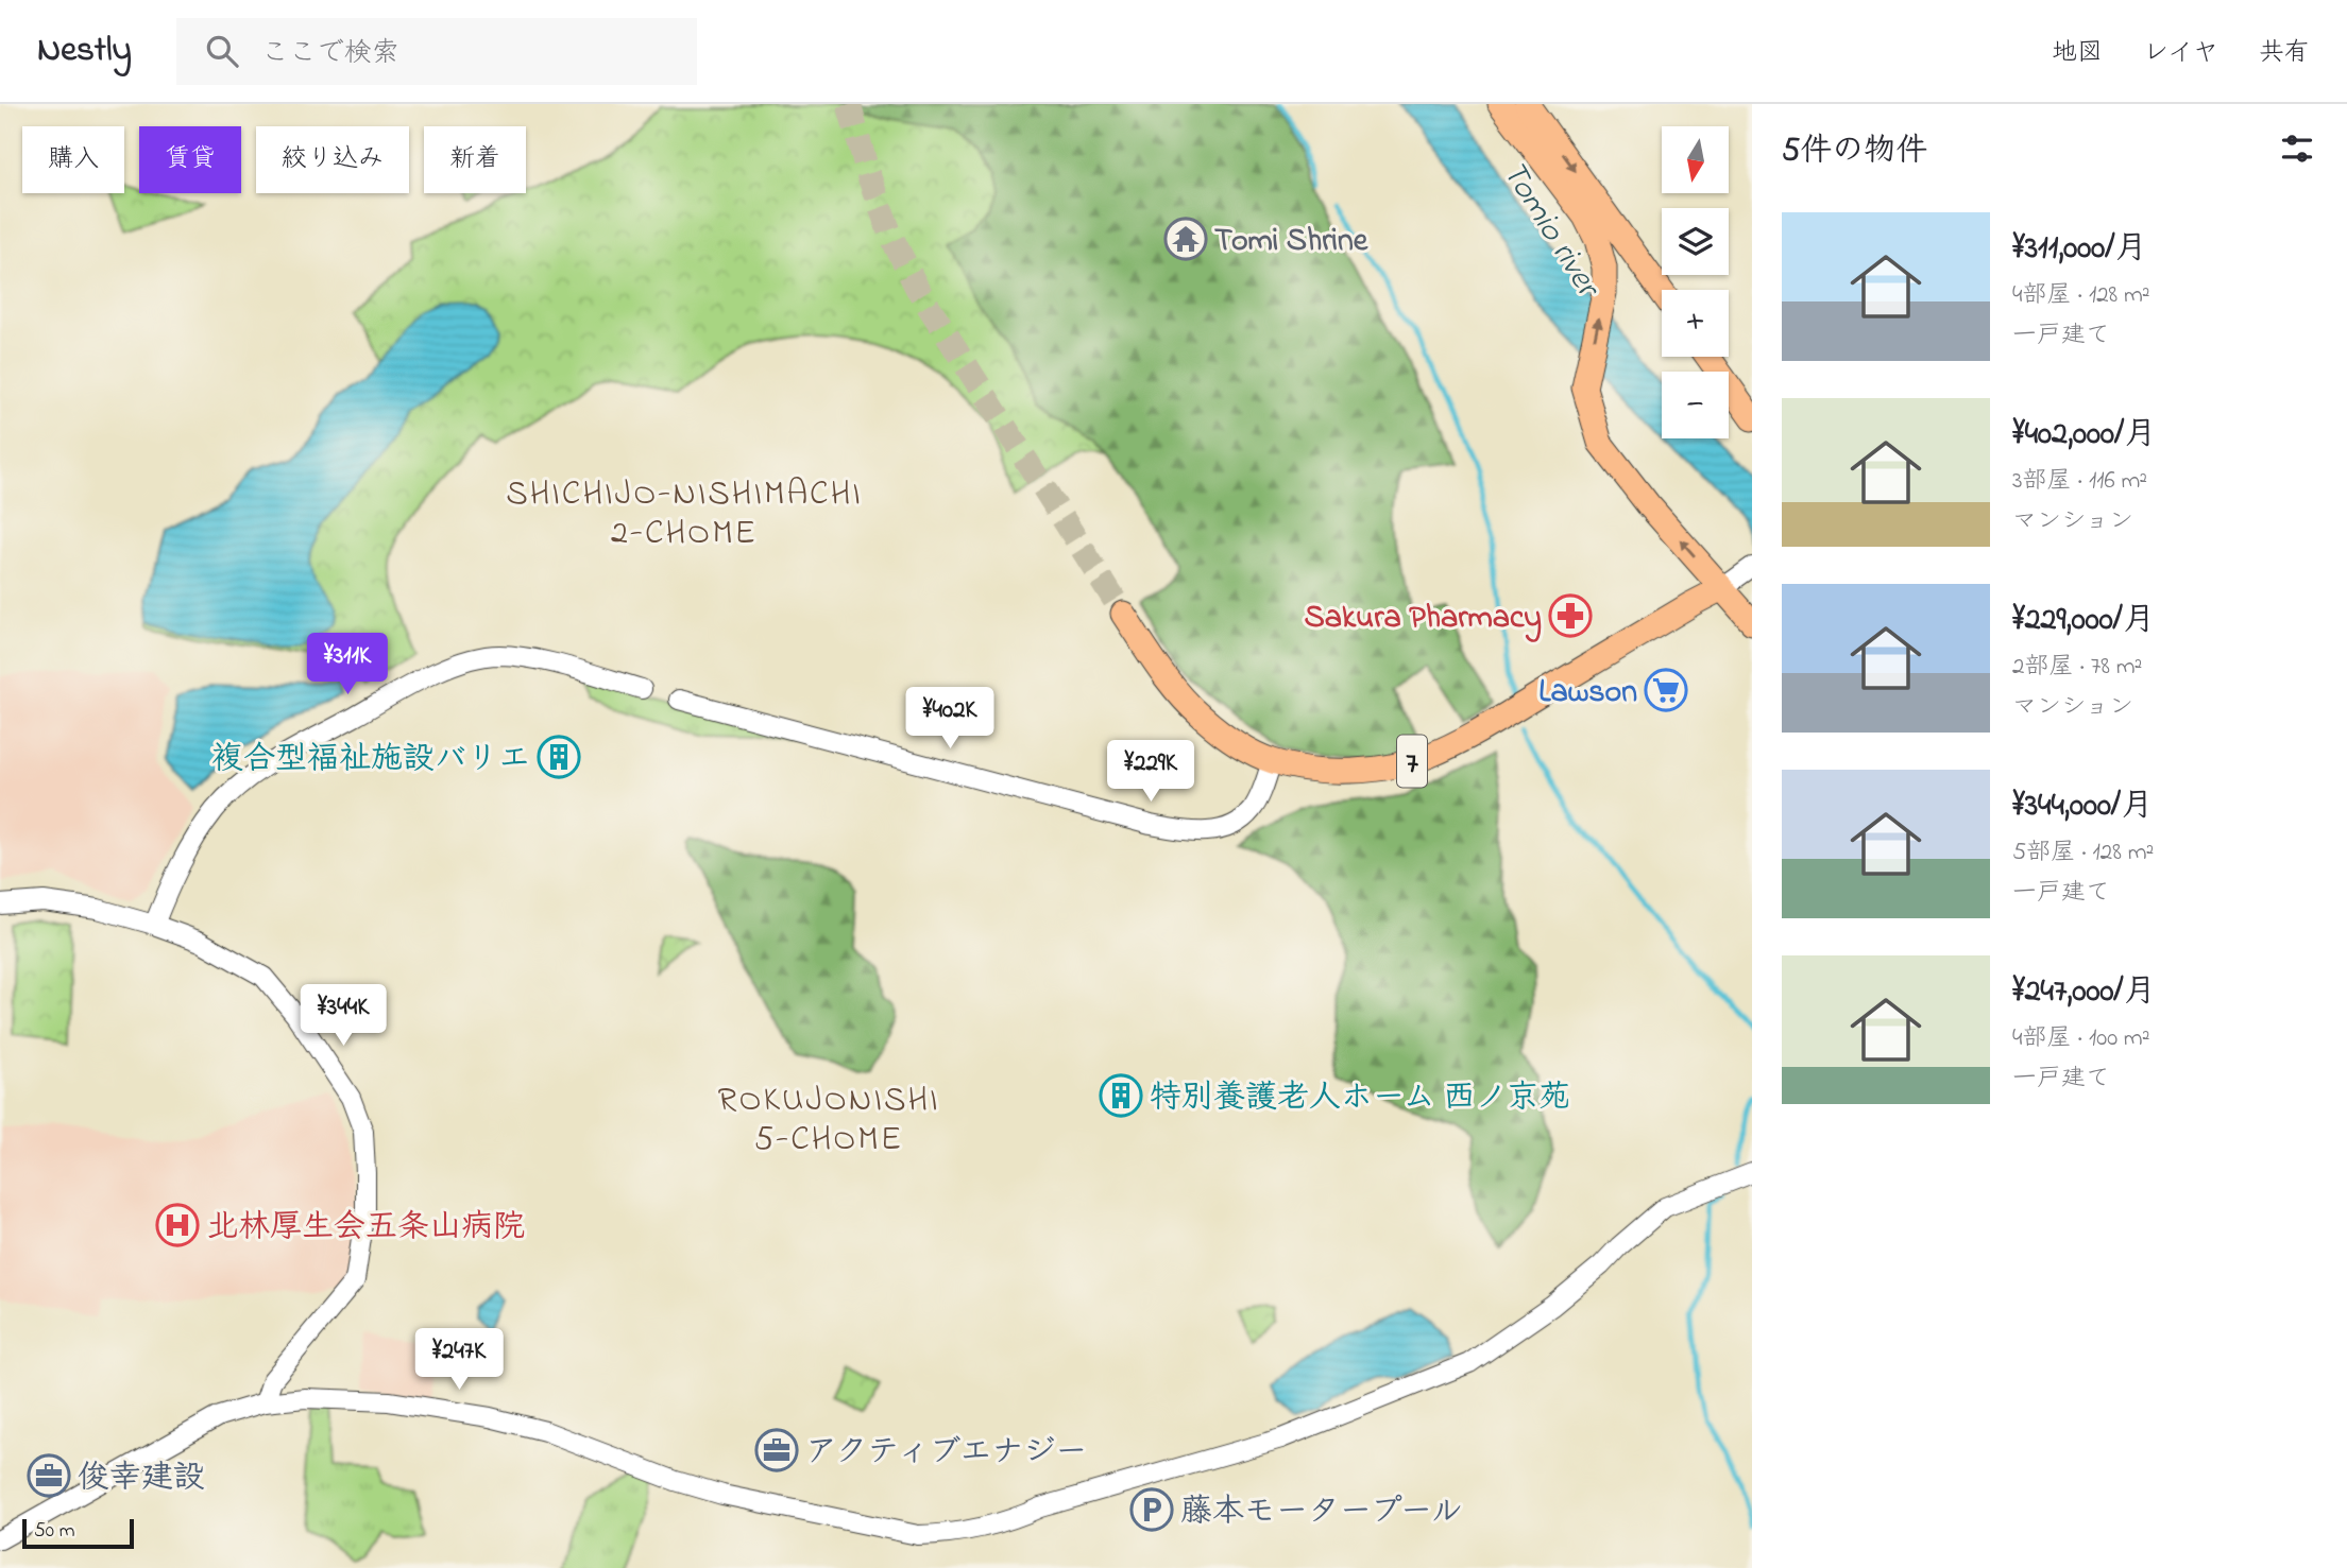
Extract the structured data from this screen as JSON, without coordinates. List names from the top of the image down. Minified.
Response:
{"streets":{"main road":["7"]},"districts":["SHICHIJO-NISHIMACHI 2-CHOME","ROKUJONISHI 5-CHOME"],"water":["Tomio river"],"places":{"temple":["Tomi Shrine"],"pharmacy":["Sakura Pharmacy"],"supermarket":["Lawson"],"building":["複合型福祉施設バリエ","特別養護老人ホーム 西ノ京苑"],"hospital":["北林厚生会五条山病院"],"office":["アクティブエナジー","俊幸建設"],"parking":["藤本モータープール"]},"scale_bar":"50 m","north":"bottom","page":{"header":"Nestly","search":"ここで検索","nav":["地図","レイヤ","共有"],"heading":"5件の物件","map_buttons":["+","−"],"chip":["購入","賃貸","絞り込み","新着"],"list":[{"name":"¥311,000/月","note":"4部屋 · 128 m² · 一戸建て"},{"name":"¥402,000/月","note":"3部屋 · 116 m² · マンション"},{"name":"¥229,000/月","note":"2部屋 · 78 m² · マンション"},{"name":"¥344,000/月","note":"5部屋 · 128 m² · 一戸建て"},{"name":"¥247,000/月","note":"4部屋 · 100 m² · 一戸建て"}],"price":["¥311K","¥402K","¥229K","¥344K","¥247K"],"scale":"50 m"}}
